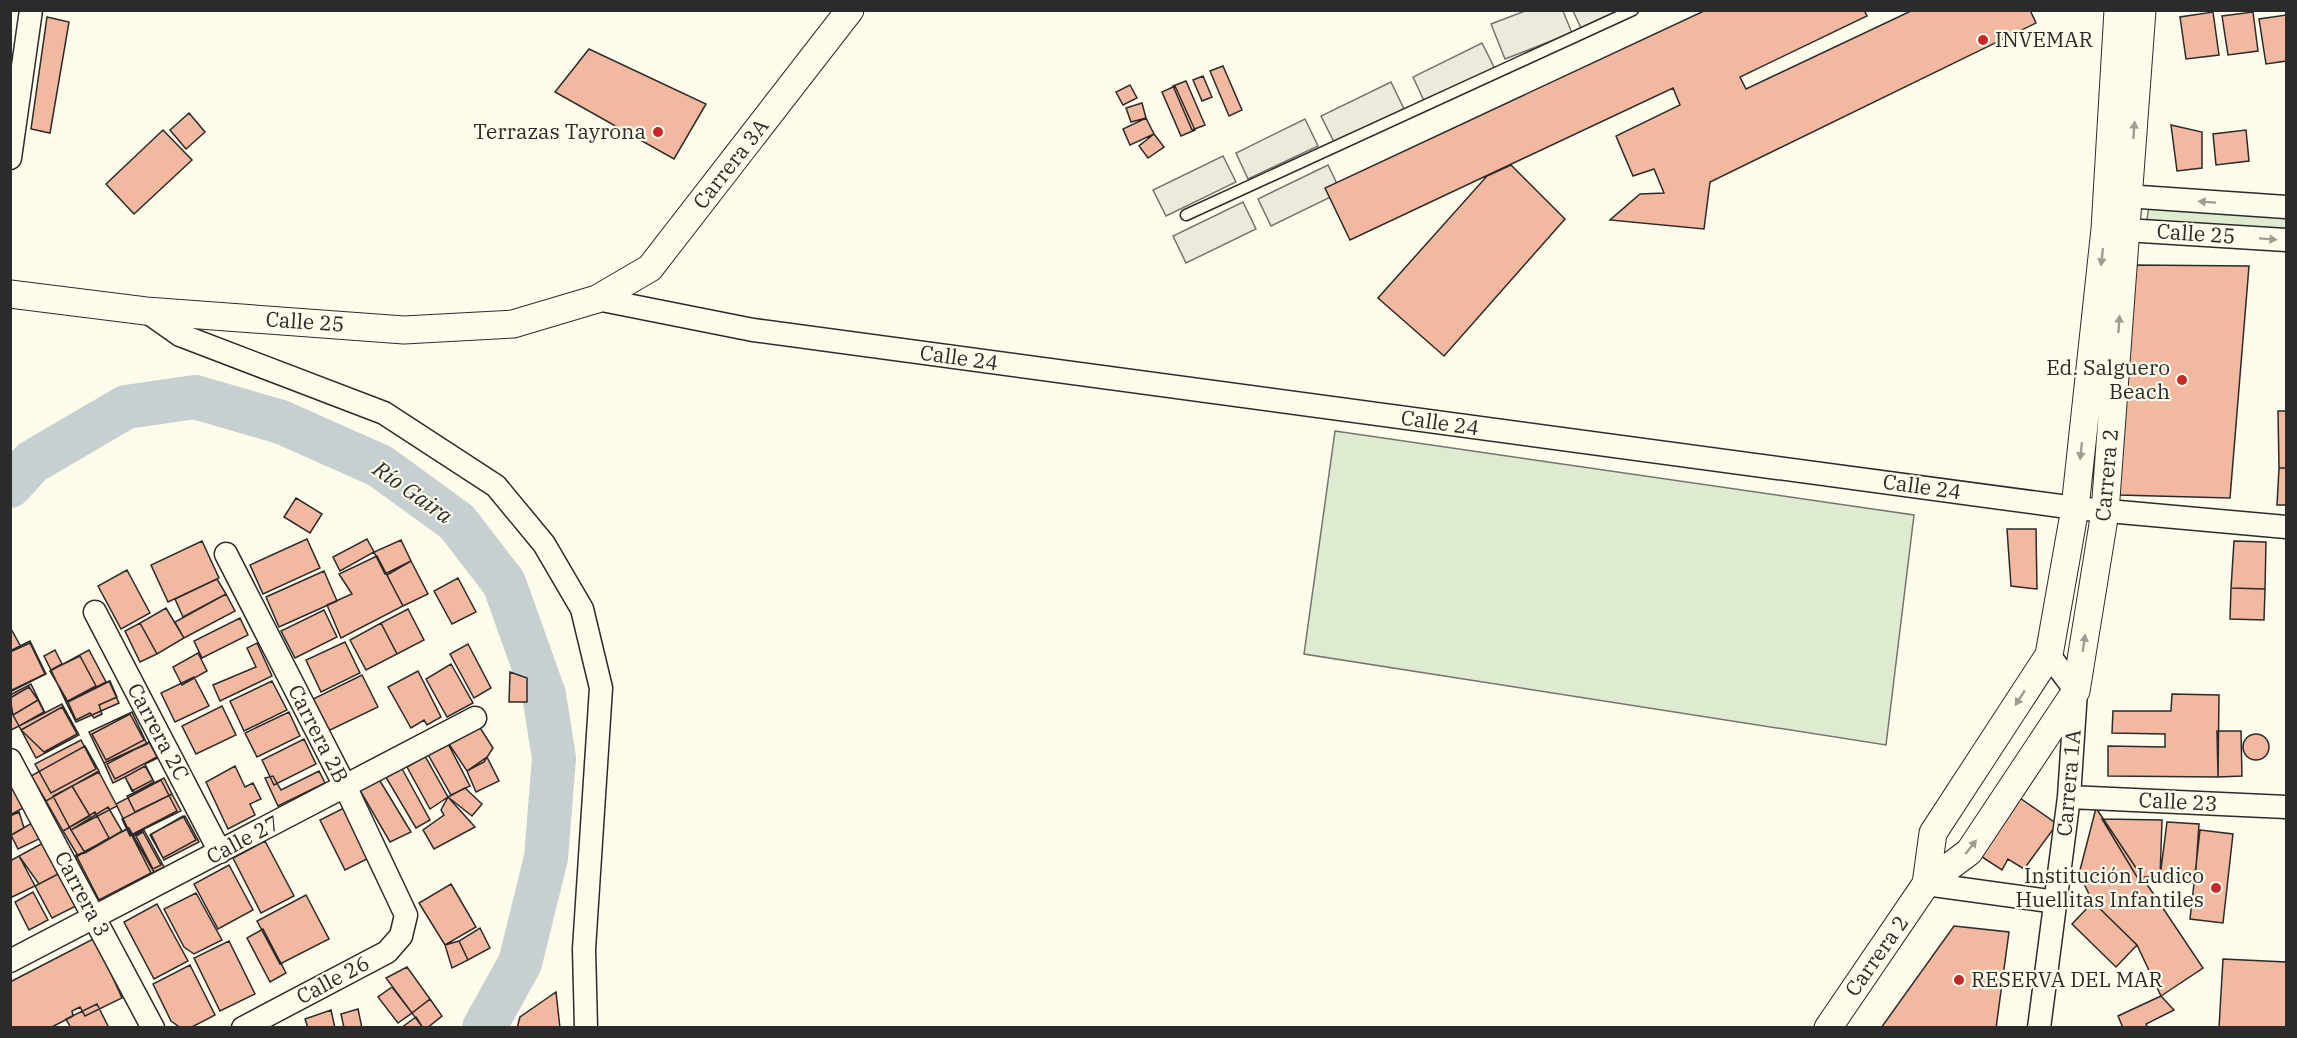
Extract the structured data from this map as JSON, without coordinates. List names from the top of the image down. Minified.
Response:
{"streets":{"street":["Carrera 3A","Calle 25","Calle 24","Carrera 2","Carrera 2C","Carrera 2B","Carrera 1A","Calle 23","Calle 27","Carrera 3","Calle 26"]},"crossings":[["Carrera 3A","Calle 25"],["Carrera 3A","Calle 24"],["Calle 25","Calle 24"],["Calle 25","Carrera 2"],["Calle 24","Carrera 2"],["Carrera 2","Carrera 1A"],["Carrera 2C","Calle 27"],["Carrera 2B","Calle 27"],["Carrera 2B","Calle 26"],["Carrera 1A","Calle 23"],["Calle 27","Carrera 3"]],"water":["Río Gaira"],"places":["INVEMAR","Terrazas Tayrona","Ed. Salguero Beach","Institución Ludico Huellitas Infantiles","RESERVA DEL MAR"]}
